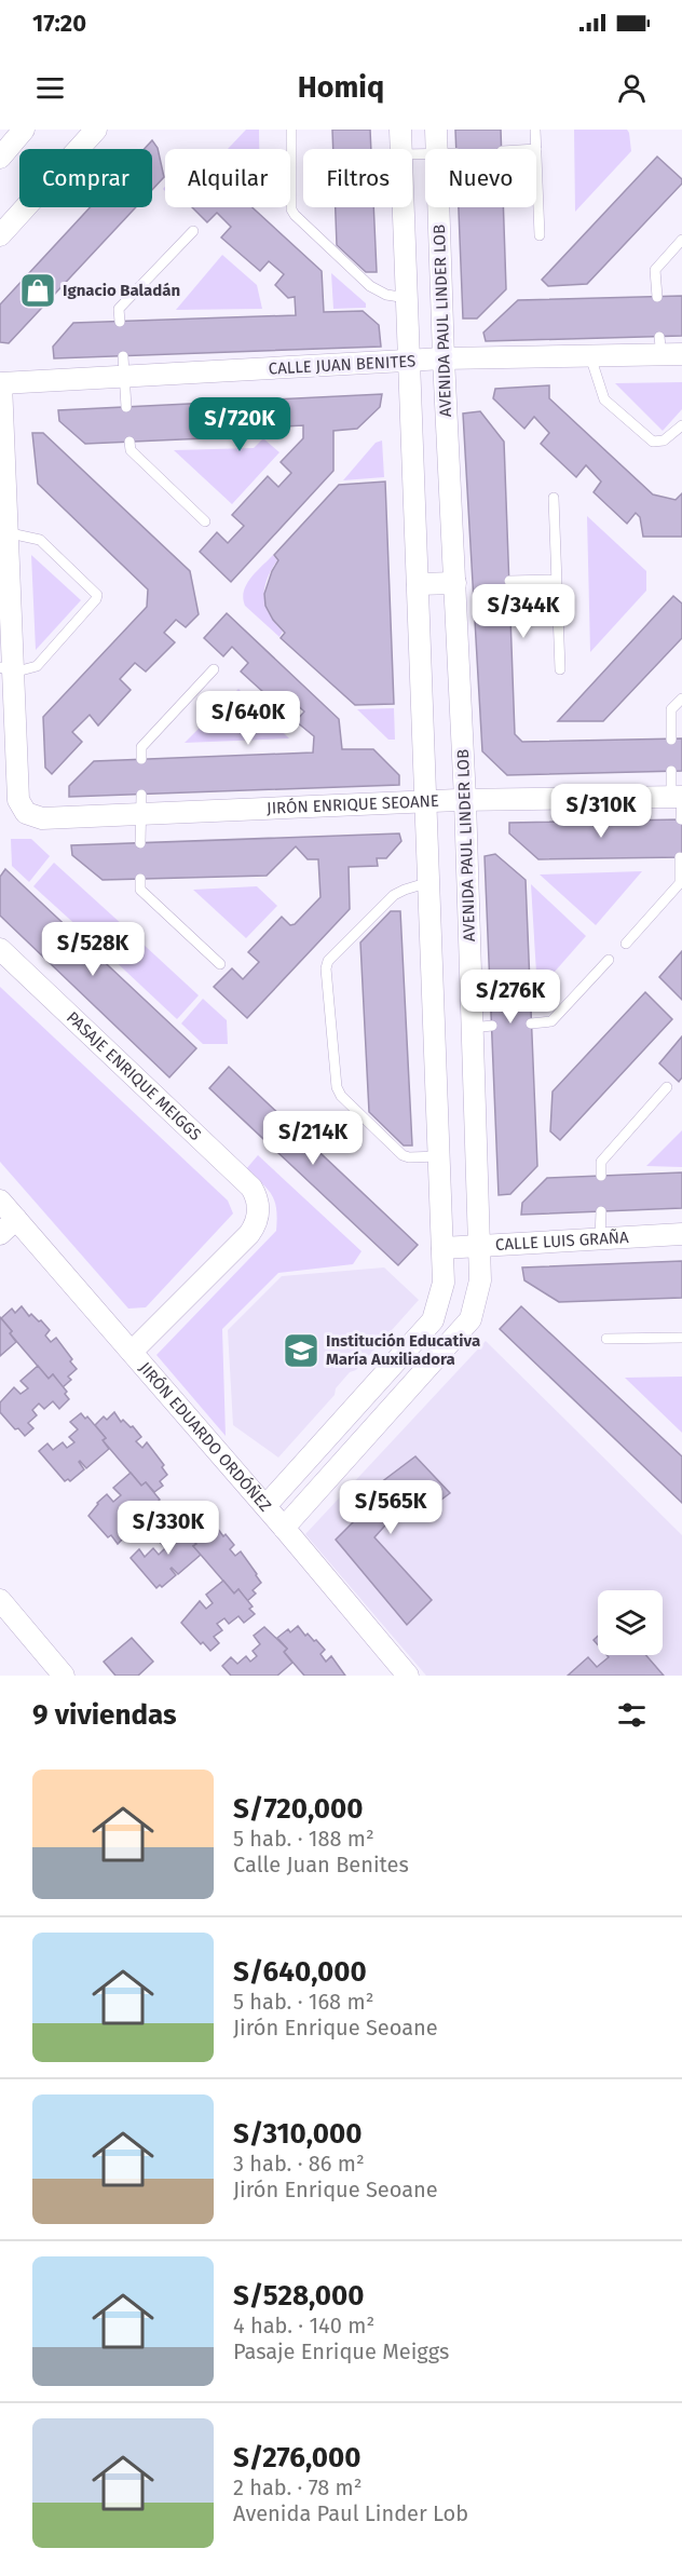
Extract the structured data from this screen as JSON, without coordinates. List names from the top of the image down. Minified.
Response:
{"streets":{"street":["AVENIDA PAUL LINDER LOB","CALLE JUAN BENITES","JIRÓN ENRIQUE SEOANE","PASAJE ENRIQUE MEIGGS","CALLE LUIS GRAÑA","JIRÓN EDUARDO ORDÓÑEZ"]},"crossings":[["AVENIDA PAUL LINDER LOB","CALLE JUAN BENITES"],["AVENIDA PAUL LINDER LOB","JIRÓN ENRIQUE SEOANE"],["AVENIDA PAUL LINDER LOB","CALLE LUIS GRAÑA"],["AVENIDA PAUL LINDER LOB","JIRÓN EDUARDO ORDÓÑEZ"],["PASAJE ENRIQUE MEIGGS","JIRÓN EDUARDO ORDÓÑEZ"]],"places":{"shop":["Ignacio Baladán"],"school or university":["Institución Educativa María Auxiliadora"]},"page":{"status":"17:20","header":"Homiq","chip":["Comprar","Alquilar","Filtros","Nuevo"],"price":["S/720K","S/344K","S/640K","S/310K","S/528K","S/276K","S/214K","S/565K","S/330K"],"heading":"9 viviendas","list":[{"name":"S/720,000","note":"5 hab. · 188 m² · Calle Juan Benites"},{"name":"S/640,000","note":"5 hab. · 168 m² · Jirón Enrique Seoane"},{"name":"S/310,000","note":"3 hab. · 86 m² · Jirón Enrique Seoane"},{"name":"S/528,000","note":"4 hab. · 140 m² · Pasaje Enrique Meiggs"},{"name":"S/276,000","note":"2 hab. · 78 m² · Avenida Paul Linder Lob"}]}}
